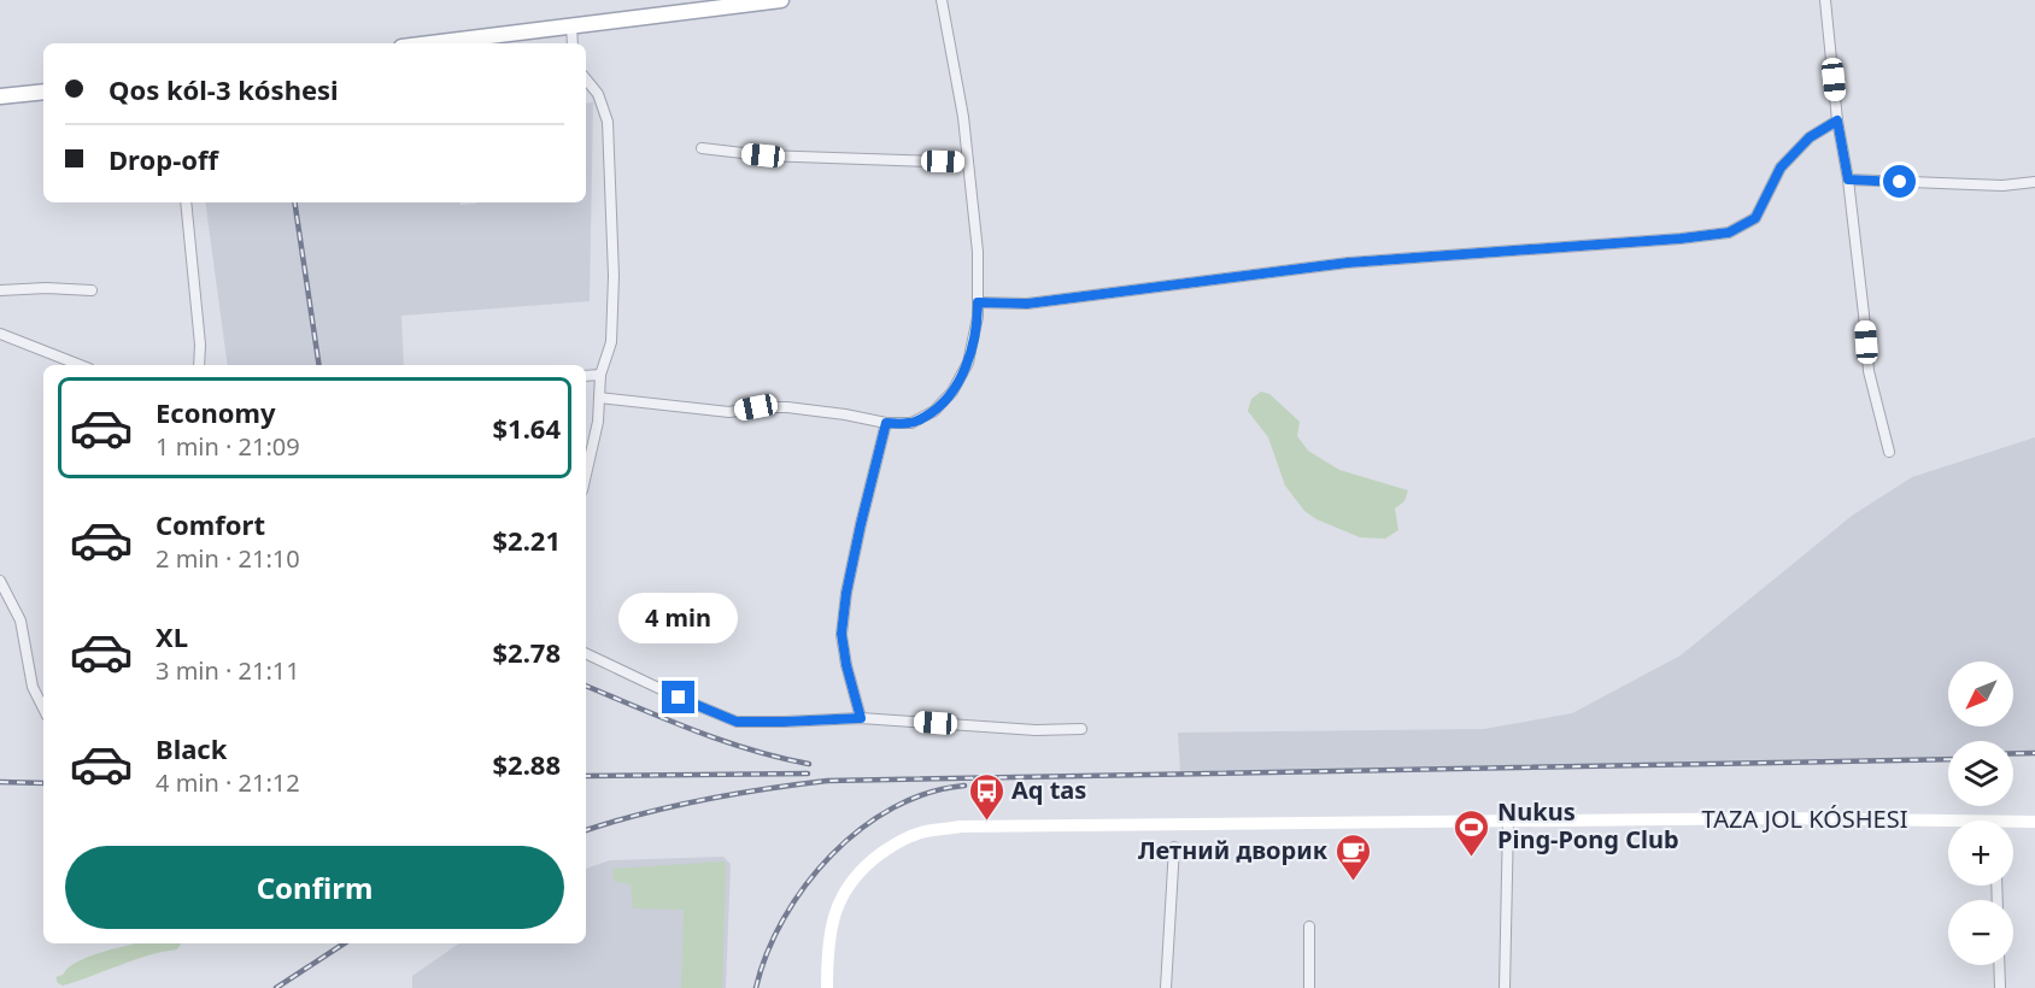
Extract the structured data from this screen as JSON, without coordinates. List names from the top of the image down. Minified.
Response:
{"streets":{"main road":["TAZA JOL KÓSHESI"]},"places":{"bus stop":["Aq tas"],"sports":["Nukus Ping-Pong Club"],"cafe":["Летний дворик"]},"north":"bottom left","page":{"banner":["Qos kól-3 kóshesi","Drop-off"],"list":[{"name":"Economy","note":"1 min · 21:09","value":"$1.64"},{"name":"Comfort","note":"2 min · 21:10","value":"$2.21"},{"name":"XL","note":"3 min · 21:11","value":"$2.78"},{"name":"Black","note":"4 min · 21:12","value":"$2.88"}],"bubble":"4 min","map_buttons":["+","−"],"buttons":"Confirm"}}
